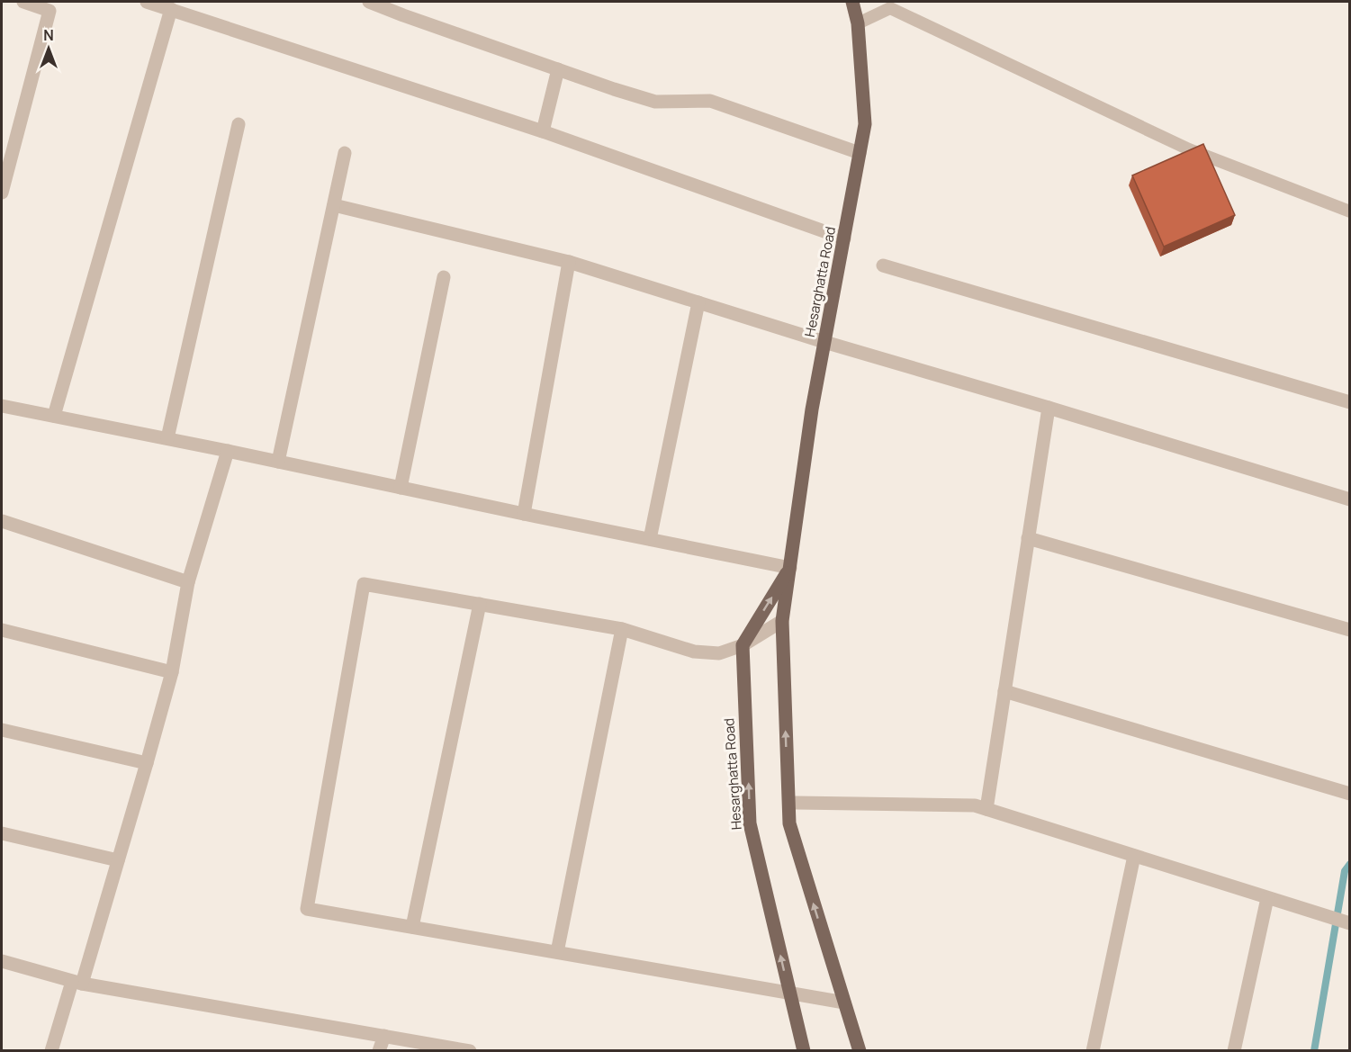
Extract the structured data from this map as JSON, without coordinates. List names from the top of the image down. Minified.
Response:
{"streets":{"main road":["Hesarghatta Road"]},"one_way":["Hesarghatta Road"],"north":"top"}
